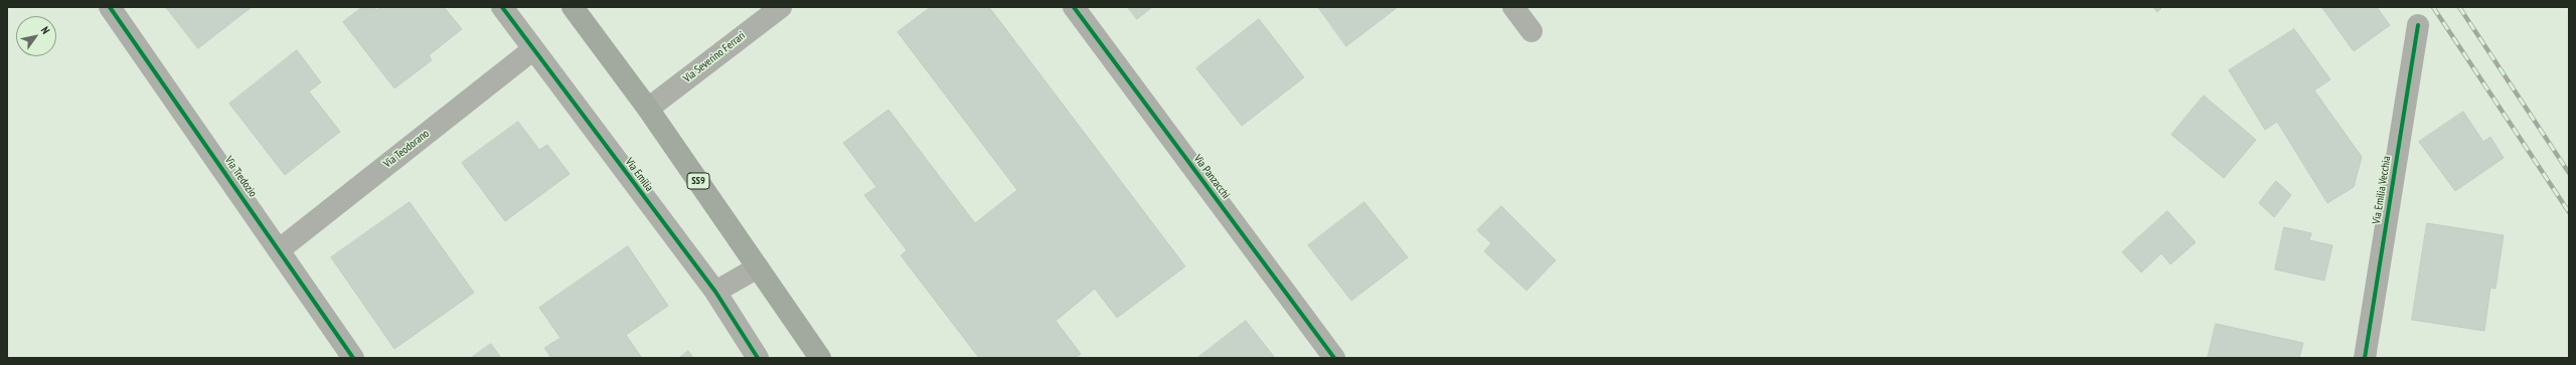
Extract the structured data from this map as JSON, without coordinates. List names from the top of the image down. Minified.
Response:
{"streets":{"main road":["SS9"],"street":["Via Severino Ferrari","Via Teodorano","Via Emilia","Via Tredozio","Via Panzacchi","Via Emilia Vecchia"]},"crossings":[["Via Severino Ferrari","SS9"],["Via Teodorano","Via Emilia"],["Via Teodorano","Via Tredozio"]],"north":"top right"}
